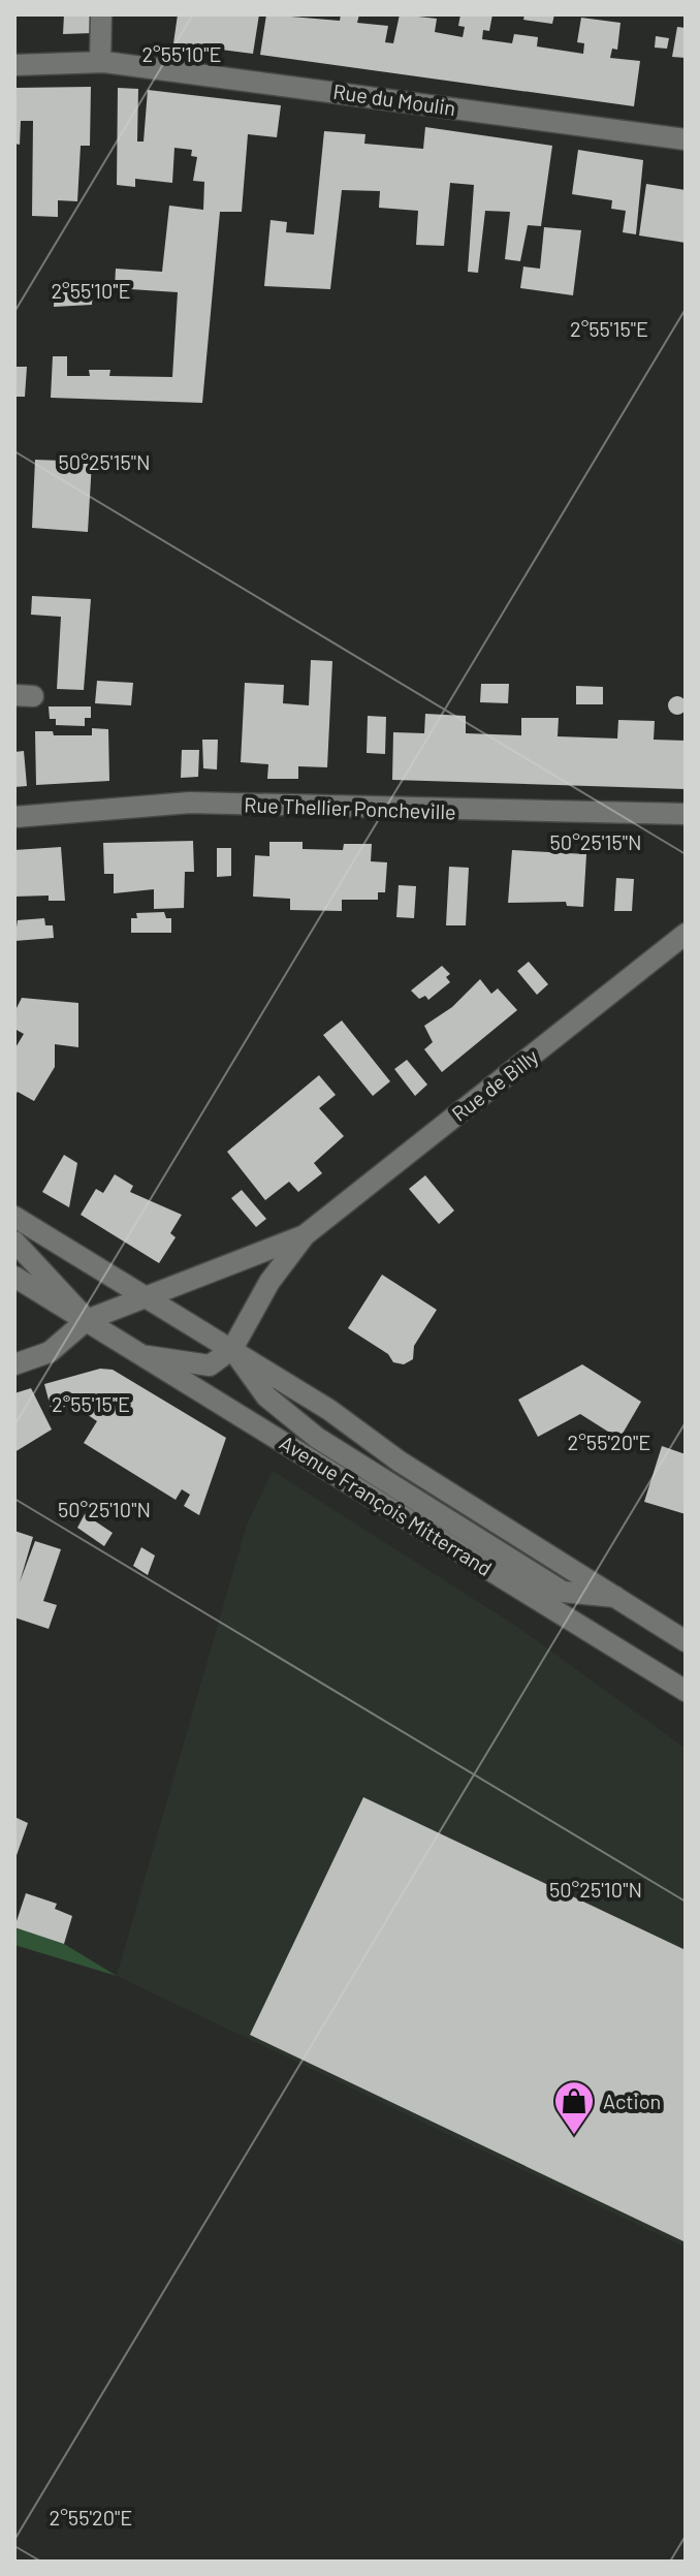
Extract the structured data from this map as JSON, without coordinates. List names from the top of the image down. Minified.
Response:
{"streets":{"street":["Rue du Moulin","Rue Thellier Poncheville","Rue de Billy","Avenue François Mitterrand"]},"crossings":[["Rue de Billy","Avenue François Mitterrand"]],"places":{"shop":["Action"]},"coordinates":["2°55'10\"E","2°55'15\"E","50°25'15\"N","2°55'20\"E","50°25'10\"N"]}
